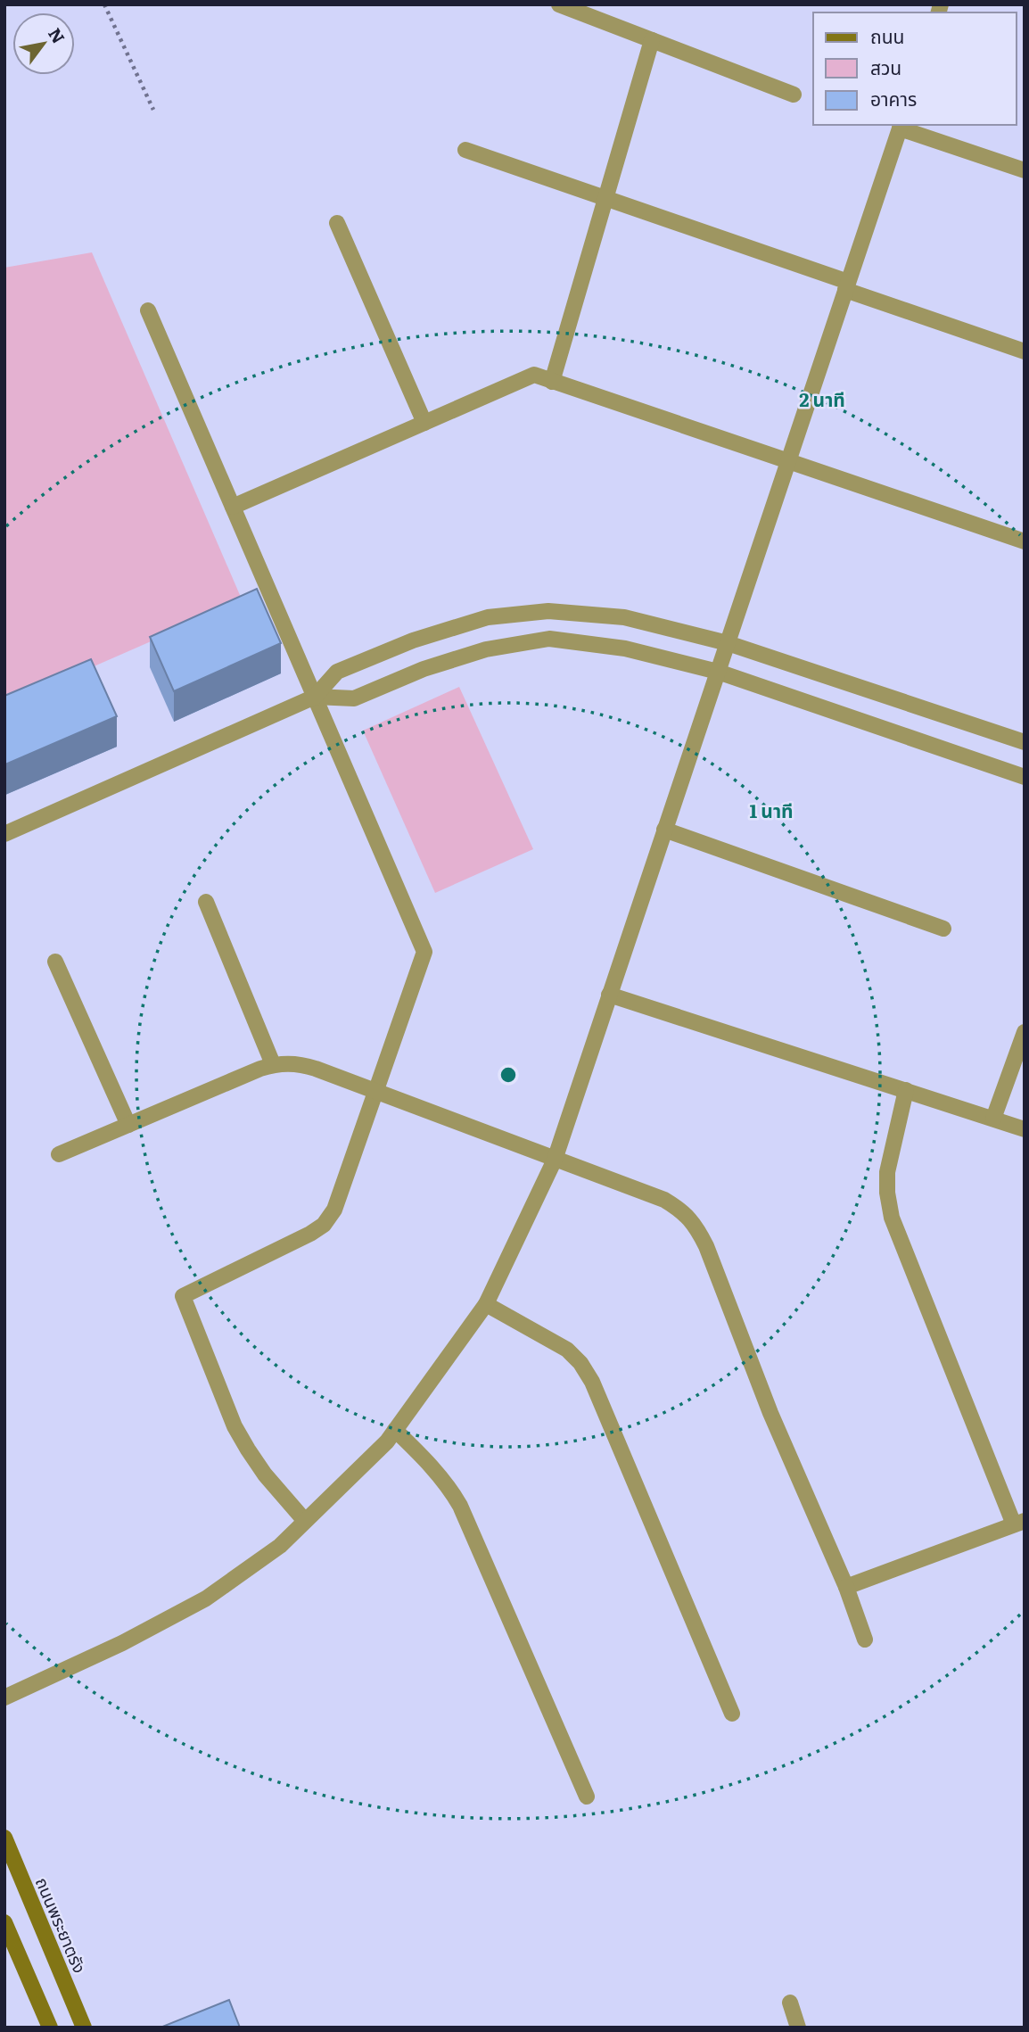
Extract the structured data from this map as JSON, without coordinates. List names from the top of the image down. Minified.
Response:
{"streets":{"main road":["ถนนพระยาตรัง"]},"legend":["ถนน","สวน","อาคาร"],"north":"top right","rings":["2 นาที","1 นาที"]}
